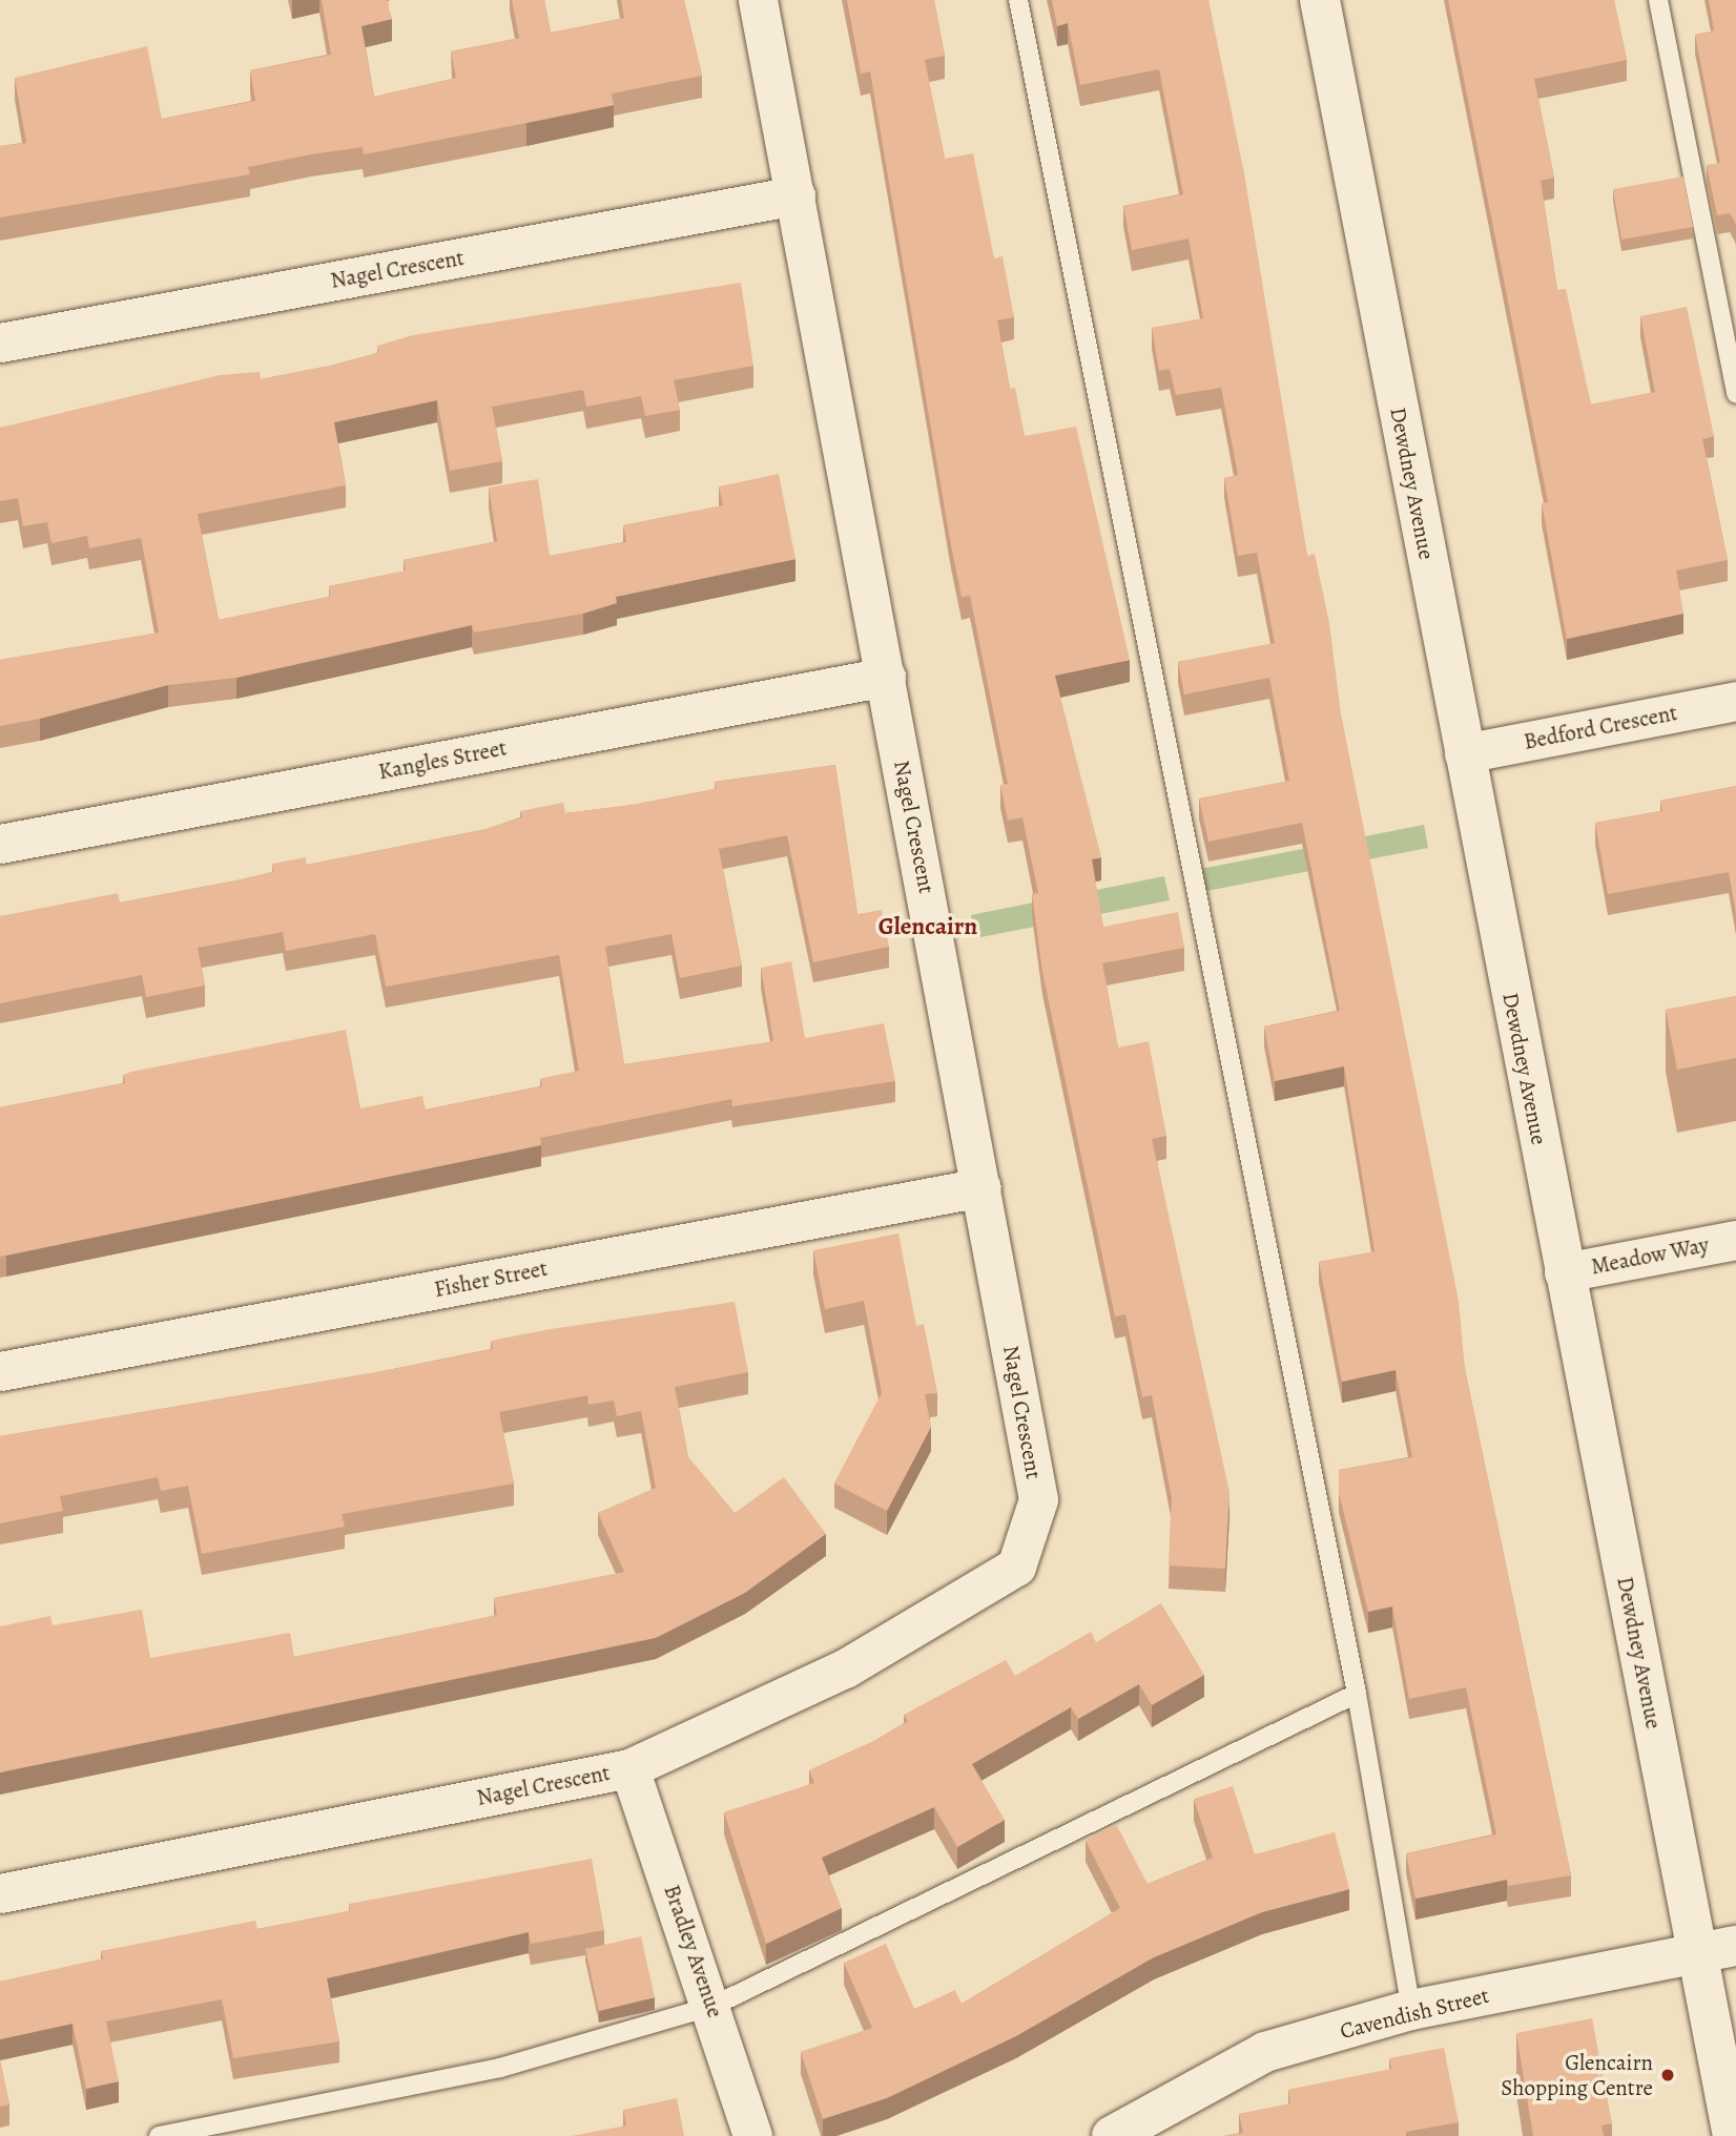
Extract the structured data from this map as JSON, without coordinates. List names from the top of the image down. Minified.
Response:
{"streets":{"street":["Nagel Crescent","Dewdney Avenue","Bedford Crescent","Kangles Street","Meadow Way","Fisher Street","Bradley Avenue","Cavendish Street"]},"crossings":[["Nagel Crescent","Kangles Street"],["Nagel Crescent","Fisher Street"],["Nagel Crescent","Bradley Avenue"],["Dewdney Avenue","Bedford Crescent"],["Dewdney Avenue","Meadow Way"],["Dewdney Avenue","Cavendish Street"]],"districts":["Glencairn"],"places":["Glencairn Shopping Centre"]}
